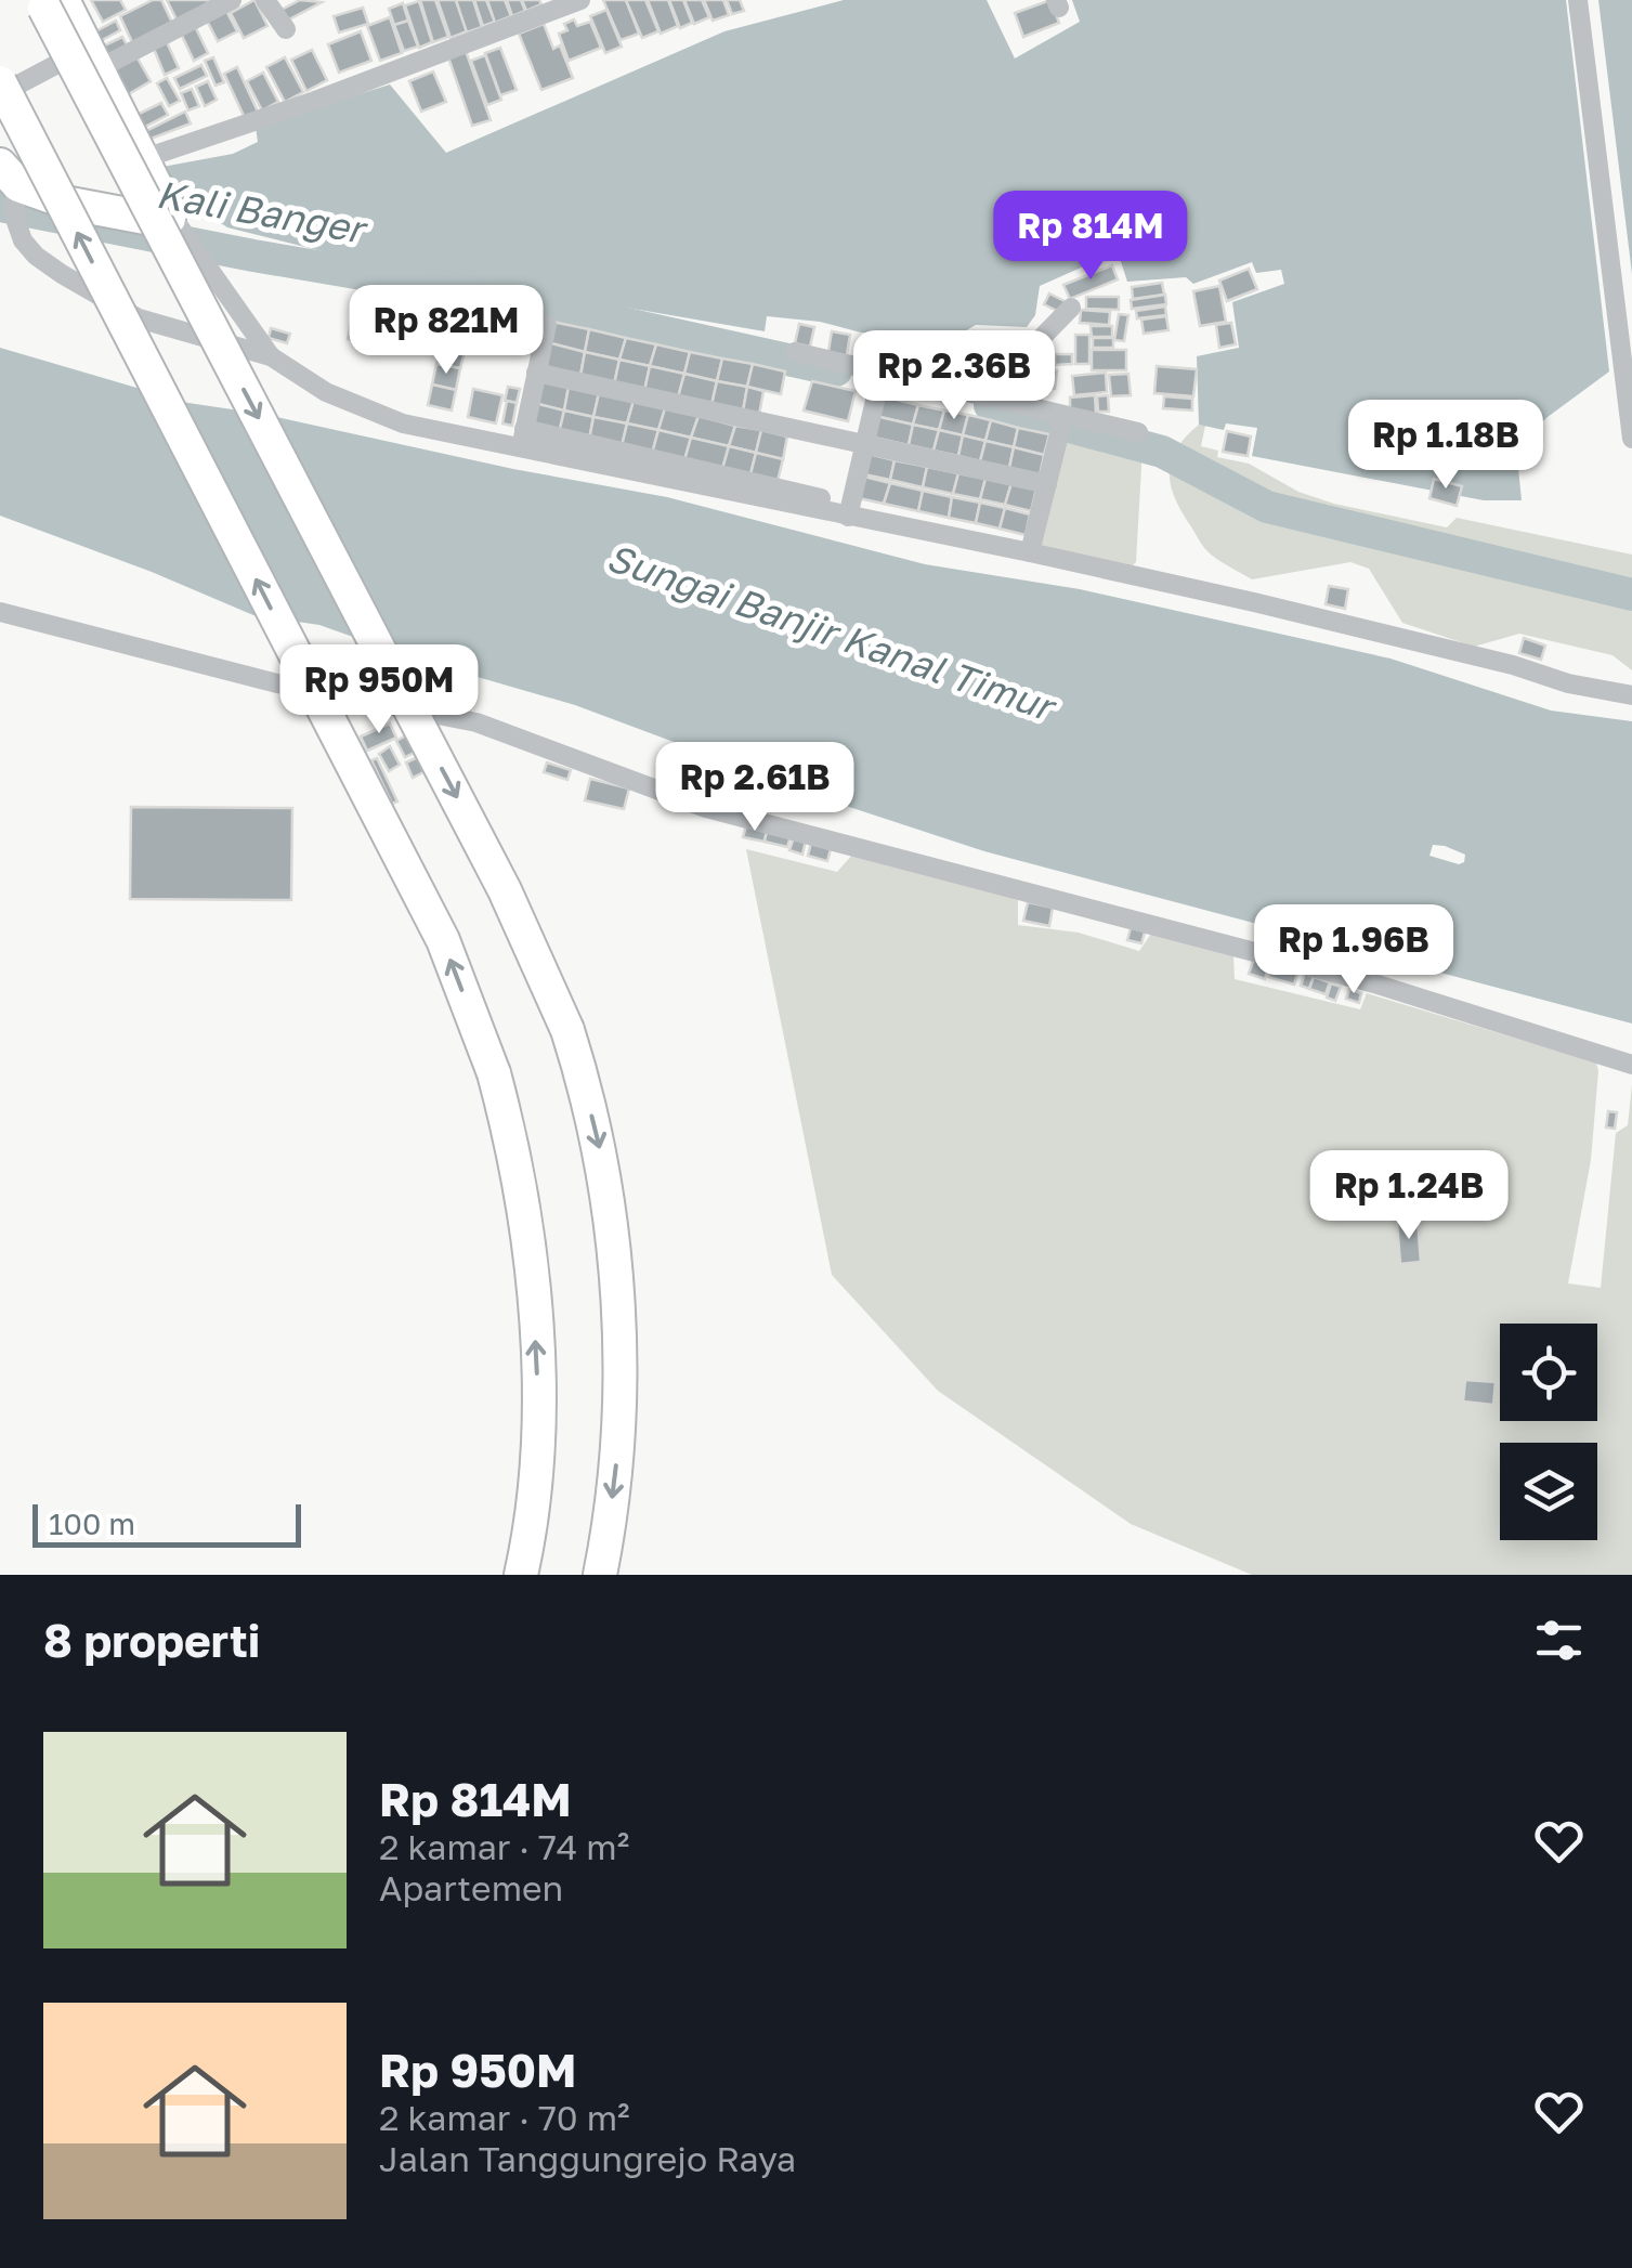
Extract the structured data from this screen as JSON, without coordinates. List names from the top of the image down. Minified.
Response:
{"water":["Kali Banger","Sungai Banjir Kanal Timur"],"scale_bar":"100 m","page":{"price":["Rp 814M","Rp 821M","Rp 2.36B","Rp 1.18B","Rp 950M","Rp 2.61B","Rp 1.96B","Rp 1.24B"],"scale":"100 m","heading":"8 properti","list":[{"name":"Rp 814M","note":"2 kamar · 74 m² · Apartemen"},{"name":"Rp 950M","note":"2 kamar · 70 m² · Jalan Tanggungrejo Raya"}]}}
